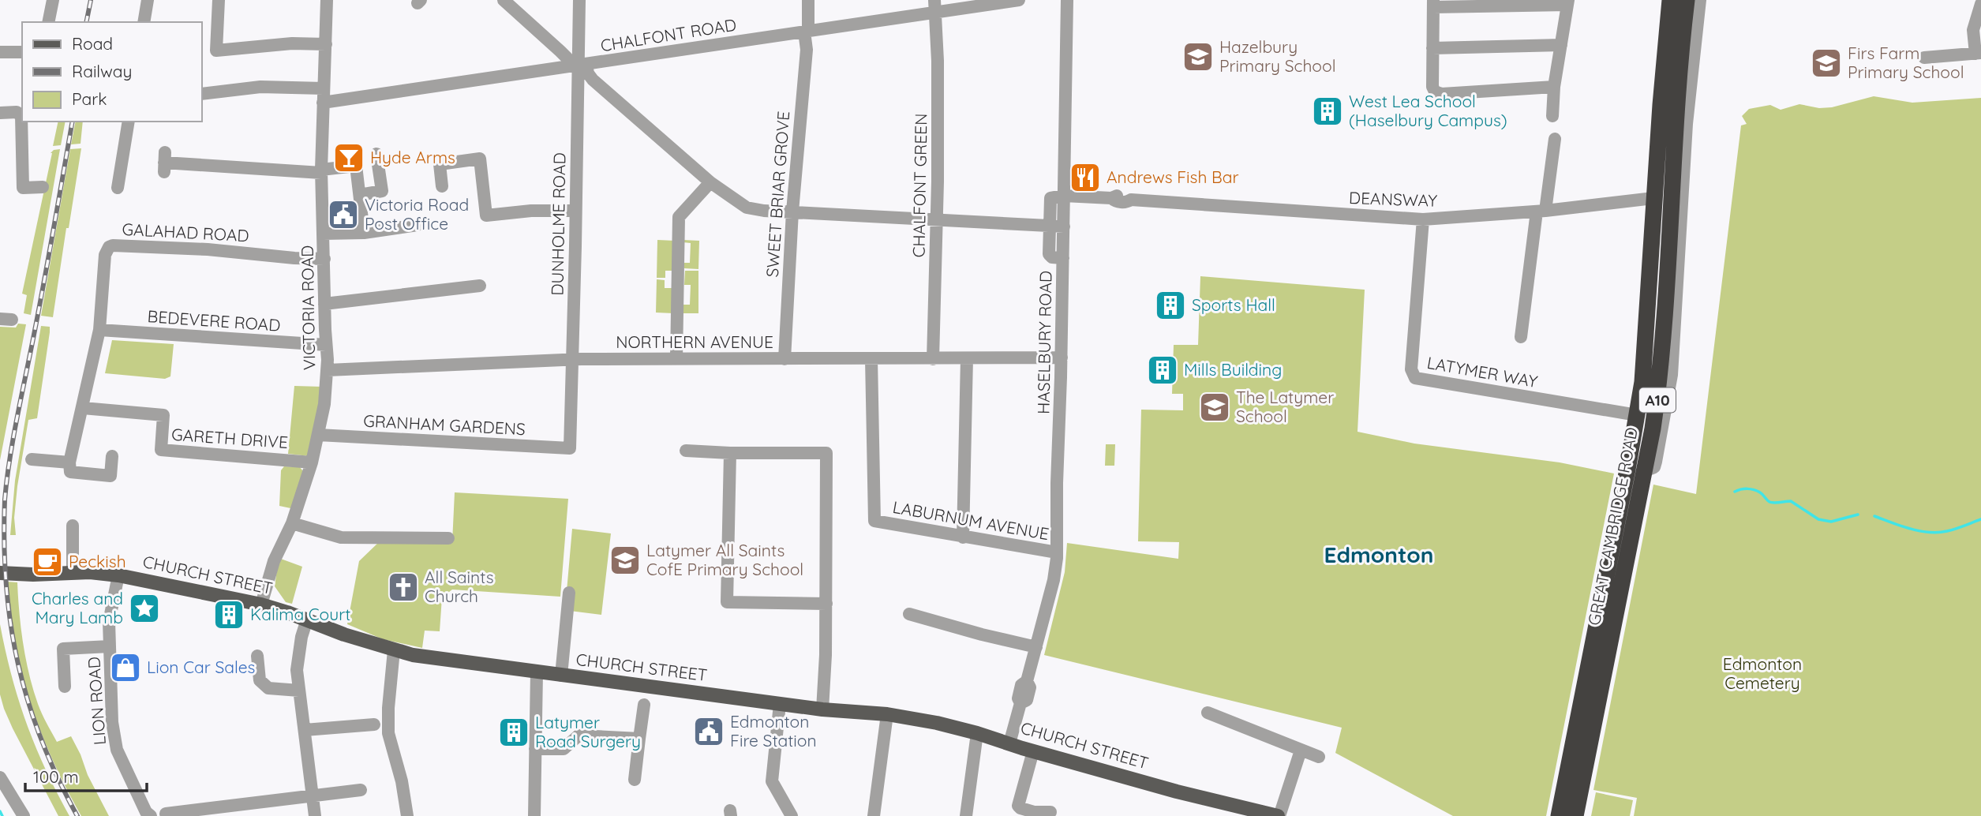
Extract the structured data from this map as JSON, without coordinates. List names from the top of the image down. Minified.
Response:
{"streets":{"highway":["A10","GREAT CAMBRIDGE ROAD"],"main road":["CHURCH STREET"],"street":["CHALFONT ROAD","CHALFONT GREEN","SWEET BRIAR GROVE","DEANSWAY","DUNHOLME ROAD","GALAHAD ROAD","VICTORIA ROAD","BEDEVERE ROAD","NORTHERN AVENUE","HASELBURY ROAD","LATYMER WAY","GRANHAM GARDENS","GARETH DRIVE","LABURNUM AVENUE","LION ROAD"]},"crossings":[["CHALFONT ROAD","CHALFONT GREEN"],["CHALFONT ROAD","SWEET BRIAR GROVE"],["CHALFONT ROAD","DUNHOLME ROAD"],["CHALFONT ROAD","VICTORIA ROAD"],["CHALFONT GREEN","NORTHERN AVENUE"],["SWEET BRIAR GROVE","NORTHERN AVENUE"],["DEANSWAY","HASELBURY ROAD"],["DEANSWAY","LATYMER WAY"],["DEANSWAY","GREAT CAMBRIDGE ROAD"],["DUNHOLME ROAD","NORTHERN AVENUE"],["DUNHOLME ROAD","GRANHAM GARDENS"],["GALAHAD ROAD","VICTORIA ROAD"],["GALAHAD ROAD","BEDEVERE ROAD"],["GALAHAD ROAD","GARETH DRIVE"],["VICTORIA ROAD","BEDEVERE ROAD"],["VICTORIA ROAD","NORTHERN AVENUE"],["VICTORIA ROAD","GRANHAM GARDENS"],["VICTORIA ROAD","GARETH DRIVE"],["VICTORIA ROAD","CHURCH STREET"],["NORTHERN AVENUE","HASELBURY ROAD"],["NORTHERN AVENUE","LABURNUM AVENUE"],["HASELBURY ROAD","LABURNUM AVENUE"],["HASELBURY ROAD","CHURCH STREET"],["LATYMER WAY","GREAT CAMBRIDGE ROAD"],["CHURCH STREET","LION ROAD"]],"districts":["Edmonton"],"parks":["Edmonton Cemetery"],"places":{"school or university":["Hazelbury Primary School","Firs Farm Primary School","The Latymer School","Latymer All Saints CofE Primary School"],"building":["West Lea School (Haselbury Campus)","Sports Hall","Mills Building","Kalima Court","Latymer Road Surgery"],"bar":["Hyde Arms"],"restaurant":["Andrews Fish Bar"],"public building":["Victoria Road Post Office","Edmonton Fire Station"],"cafe":["Peckish"],"church":["All Saints Church"],"place":["Charles and Mary Lamb"],"shop":["Lion Car Sales"]},"legend":["Road","Railway","Park"],"scale_bar":"100 m"}
